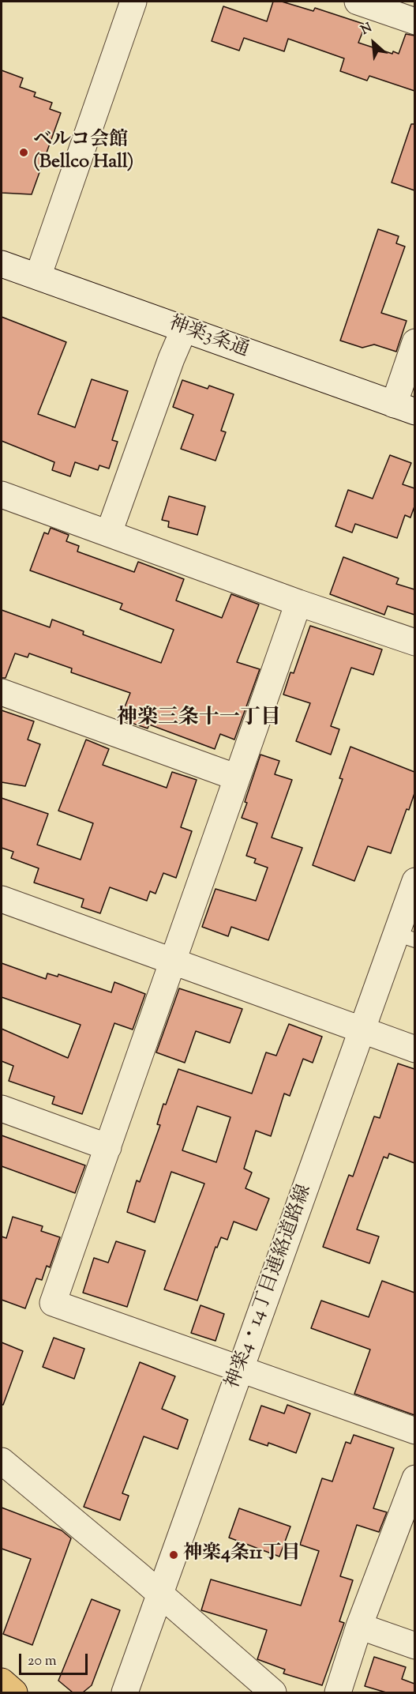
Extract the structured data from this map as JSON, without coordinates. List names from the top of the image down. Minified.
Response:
{"streets":{"street":["神楽3条通","神楽4・14丁目連絡道路線"]},"districts":["神楽三条十一丁目"],"places":["ベルコ会館 (Bellco Hall)","神楽4条11丁目"],"scale_bar":"20 m","north":"top left"}
